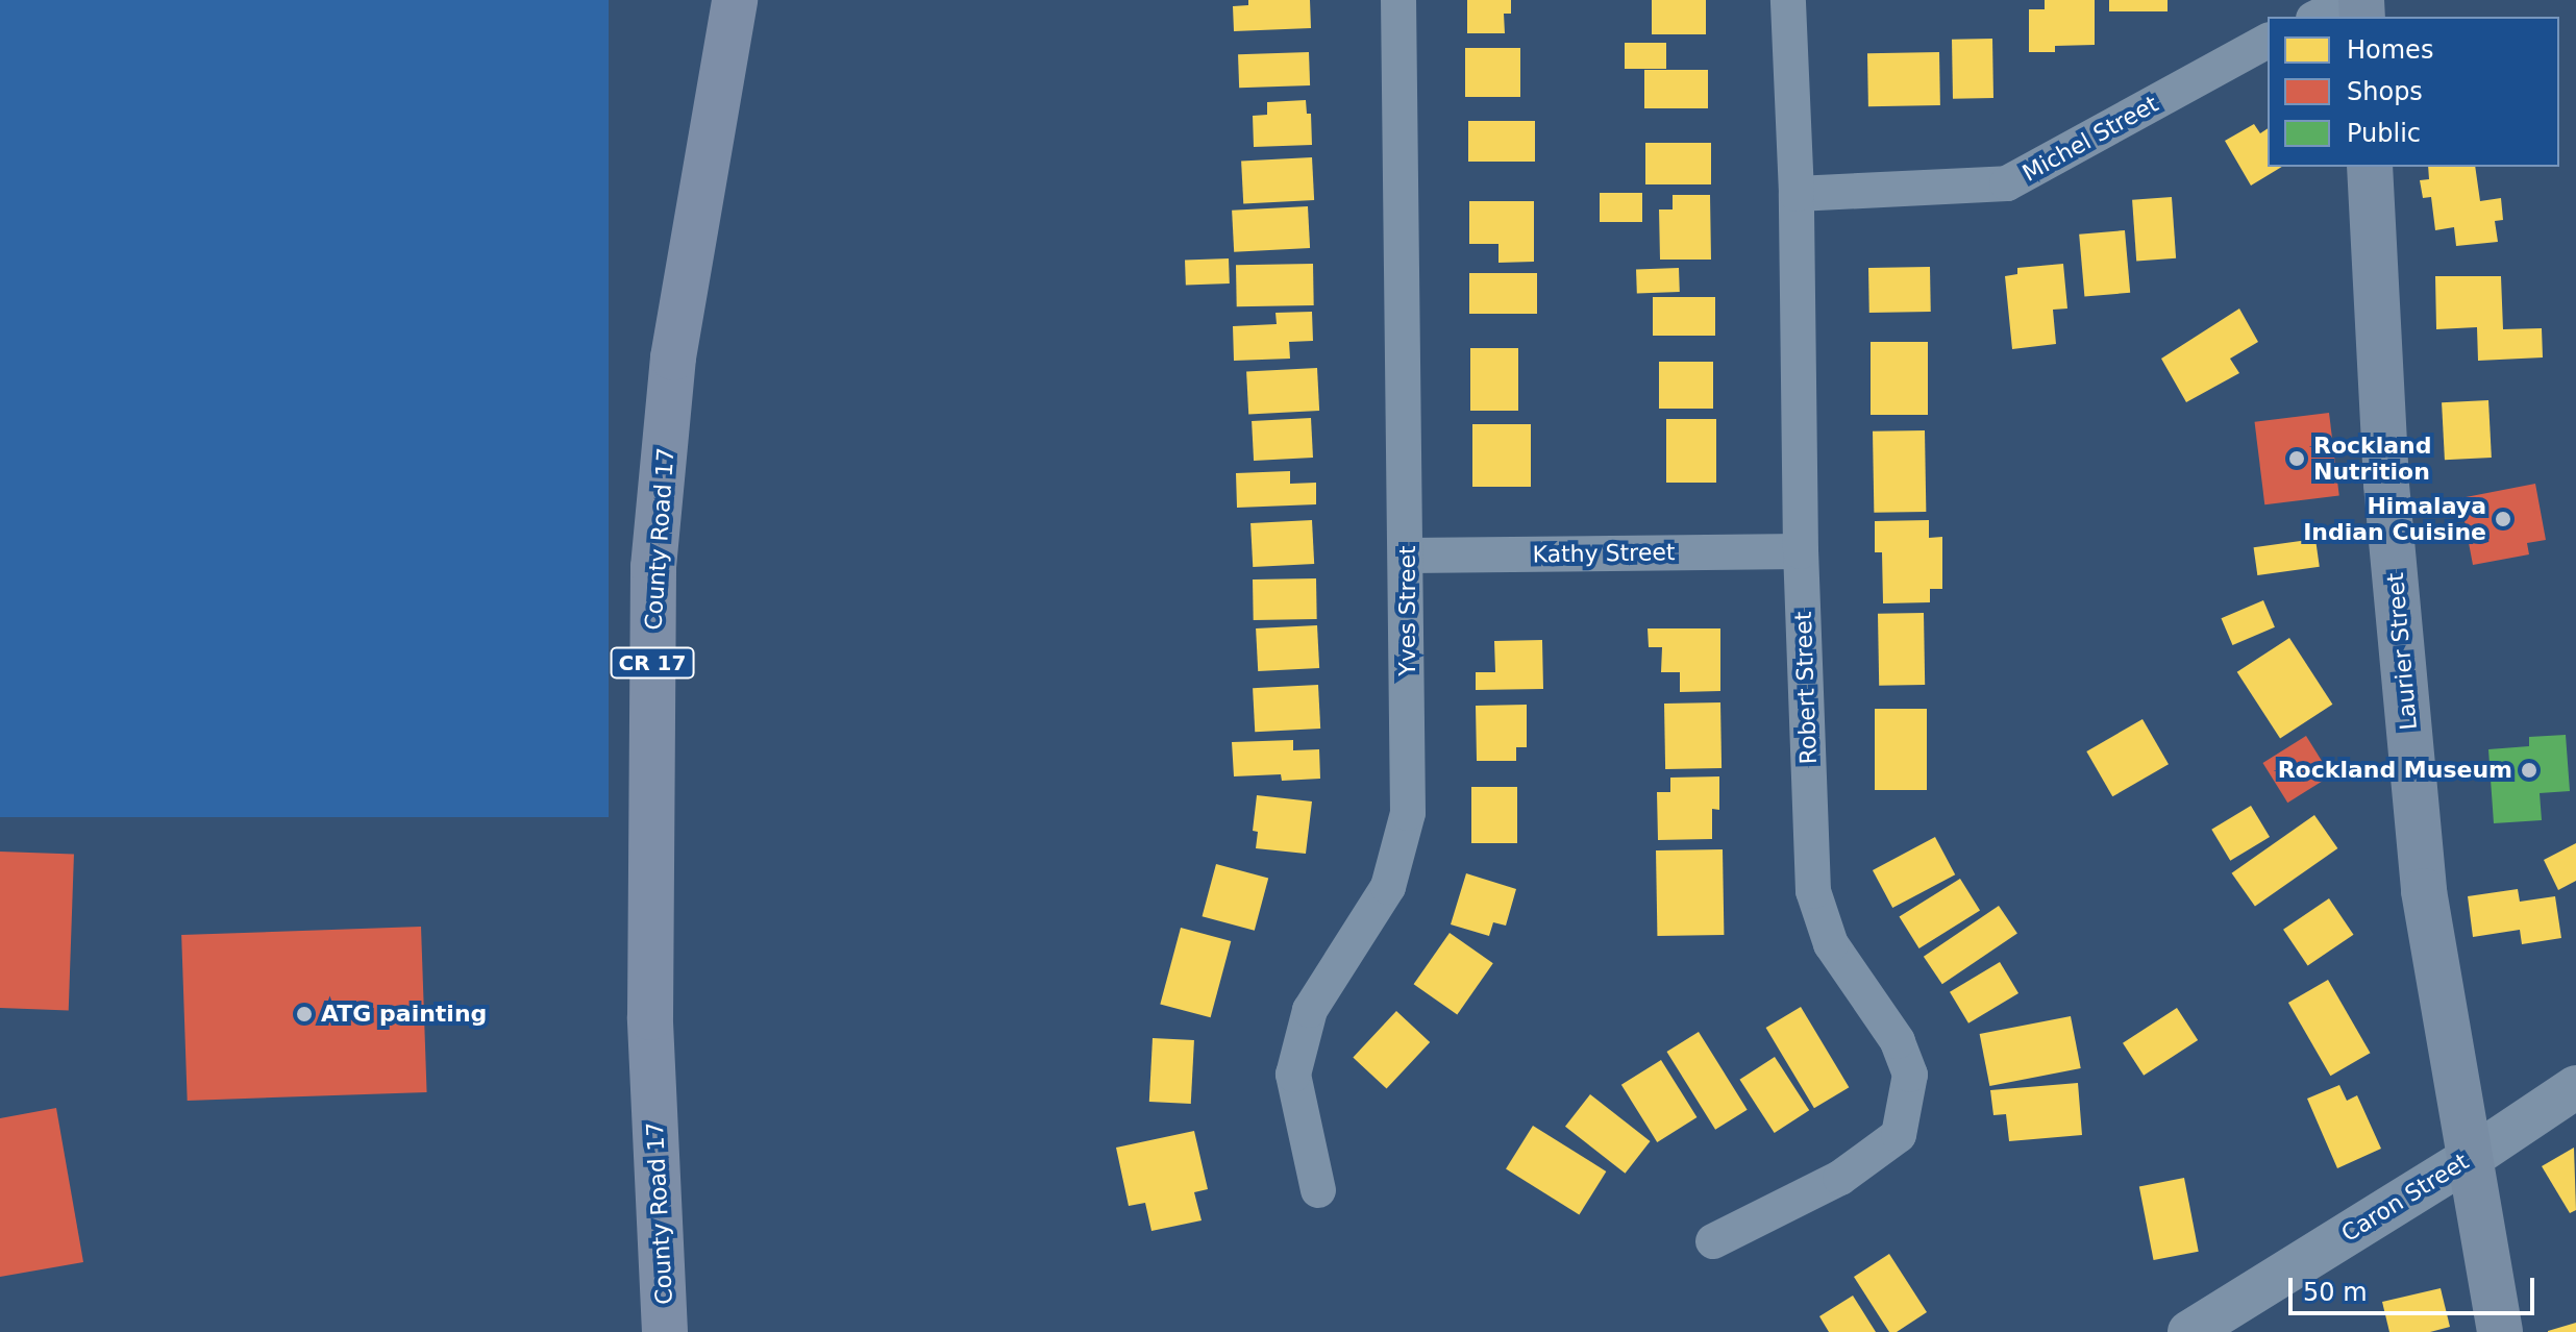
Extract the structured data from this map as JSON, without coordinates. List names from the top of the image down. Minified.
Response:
{"streets":{"main road":["County Road 17","Laurier Street","CR 17"],"street":["Michel Street","Kathy Street","Yves Street","Robert Street","Caron Street"]},"crossings":[["Michel Street","Robert Street"],["Kathy Street","Yves Street"],["Kathy Street","Robert Street"],["Laurier Street","Caron Street"]],"places":["Rockland Nutrition","Himalaya Indian Cuisine","Rockland Museum","ATG painting"],"legend":["Homes","Shops","Public"],"scale_bar":"50 m"}
